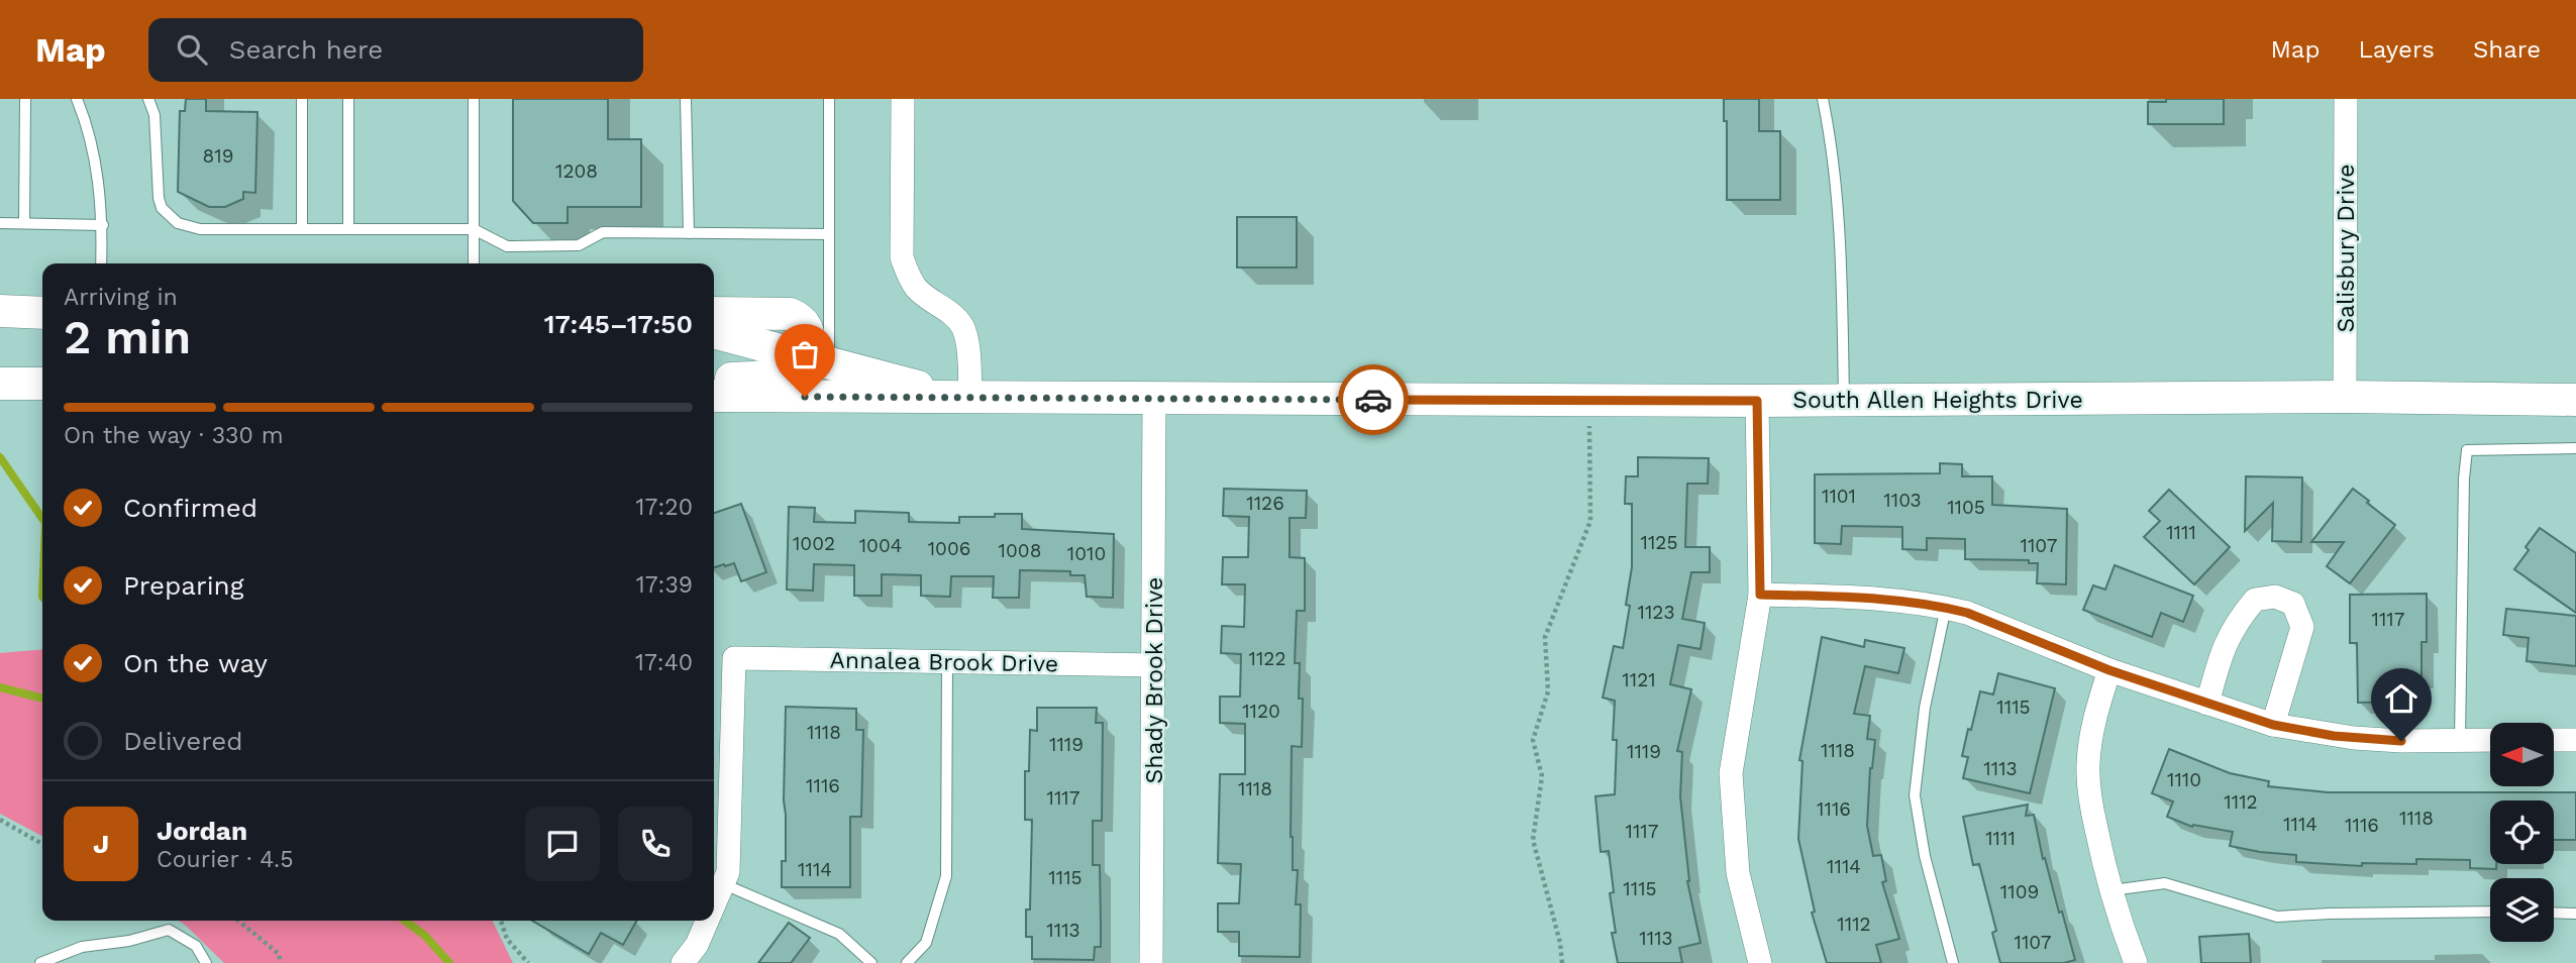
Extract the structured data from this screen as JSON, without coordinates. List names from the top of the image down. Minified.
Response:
{"streets":{"main road":["South Allen Heights Drive"],"street":["Salisbury Drive","Annalea Brook Drive","Shady Brook Drive"]},"crossings":[["Salisbury Drive","South Allen Heights Drive"],["South Allen Heights Drive","Shady Brook Drive"],["Annalea Brook Drive","Shady Brook Drive"]],"house_numbers":["819","1208","1101","1103","1126","1105","1111","1125","1002","1004","1107","1006","1008","1010","1123","1117","1122","1121","1115","1120","1118","1119","1118","1119","1113","1110","1116","1118","1117","1112","1116","1118","1114","1116","1117","1111","1114","1114","1115","1115","1109","1112","1113","1113","1107"],"north":"left","page":{"header":"Map","search":"Search here","nav":["Map","Layers","Share"],"heading":["2 min","Arriving in","17:45–17:50"],"panel":["Jordan","Courier · 4.5"],"bar":"On the way · 330 m","list":[["Confirmed","17:20"],["Preparing","17:39"],["On the way","17:40"],"Delivered"],"round":"J"}}
